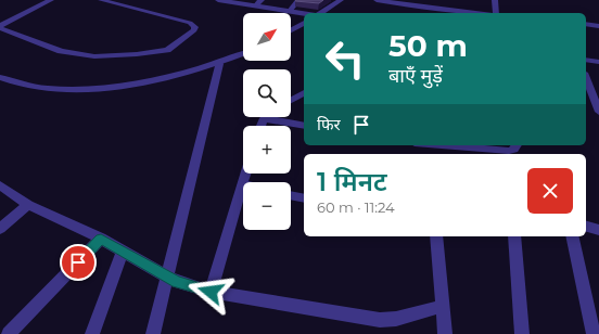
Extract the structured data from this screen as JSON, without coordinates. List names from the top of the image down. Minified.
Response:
{"north":"top right","page":{"map_buttons":["+","−"],"turn":["50 m","बाएँ मुड़ें"],"then":"फिर","heading":["1 मिनट","60 m · 11:24"]}}
